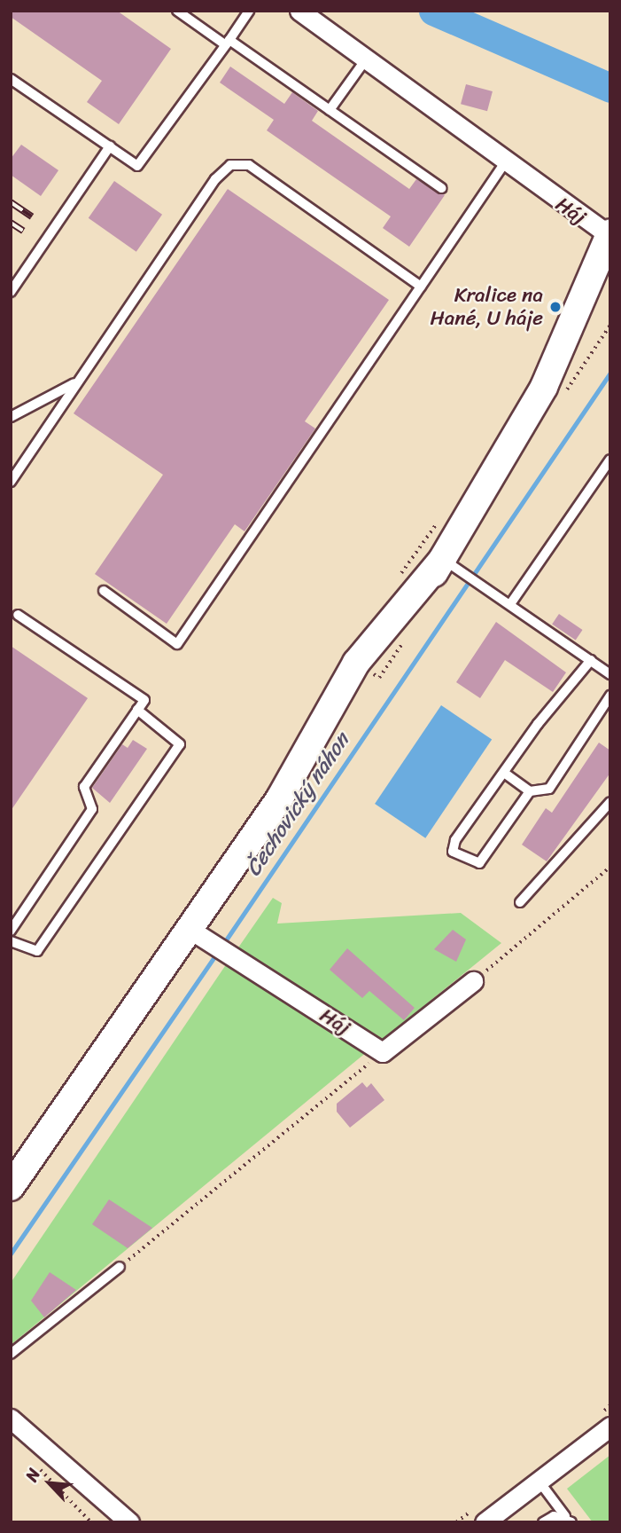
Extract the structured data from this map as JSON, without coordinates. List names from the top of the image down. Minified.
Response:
{"streets":{"main road":["Háj"]},"water":["Čechovický náhon"],"places":["Kralice na Hané, U háje"],"north":"top left"}
